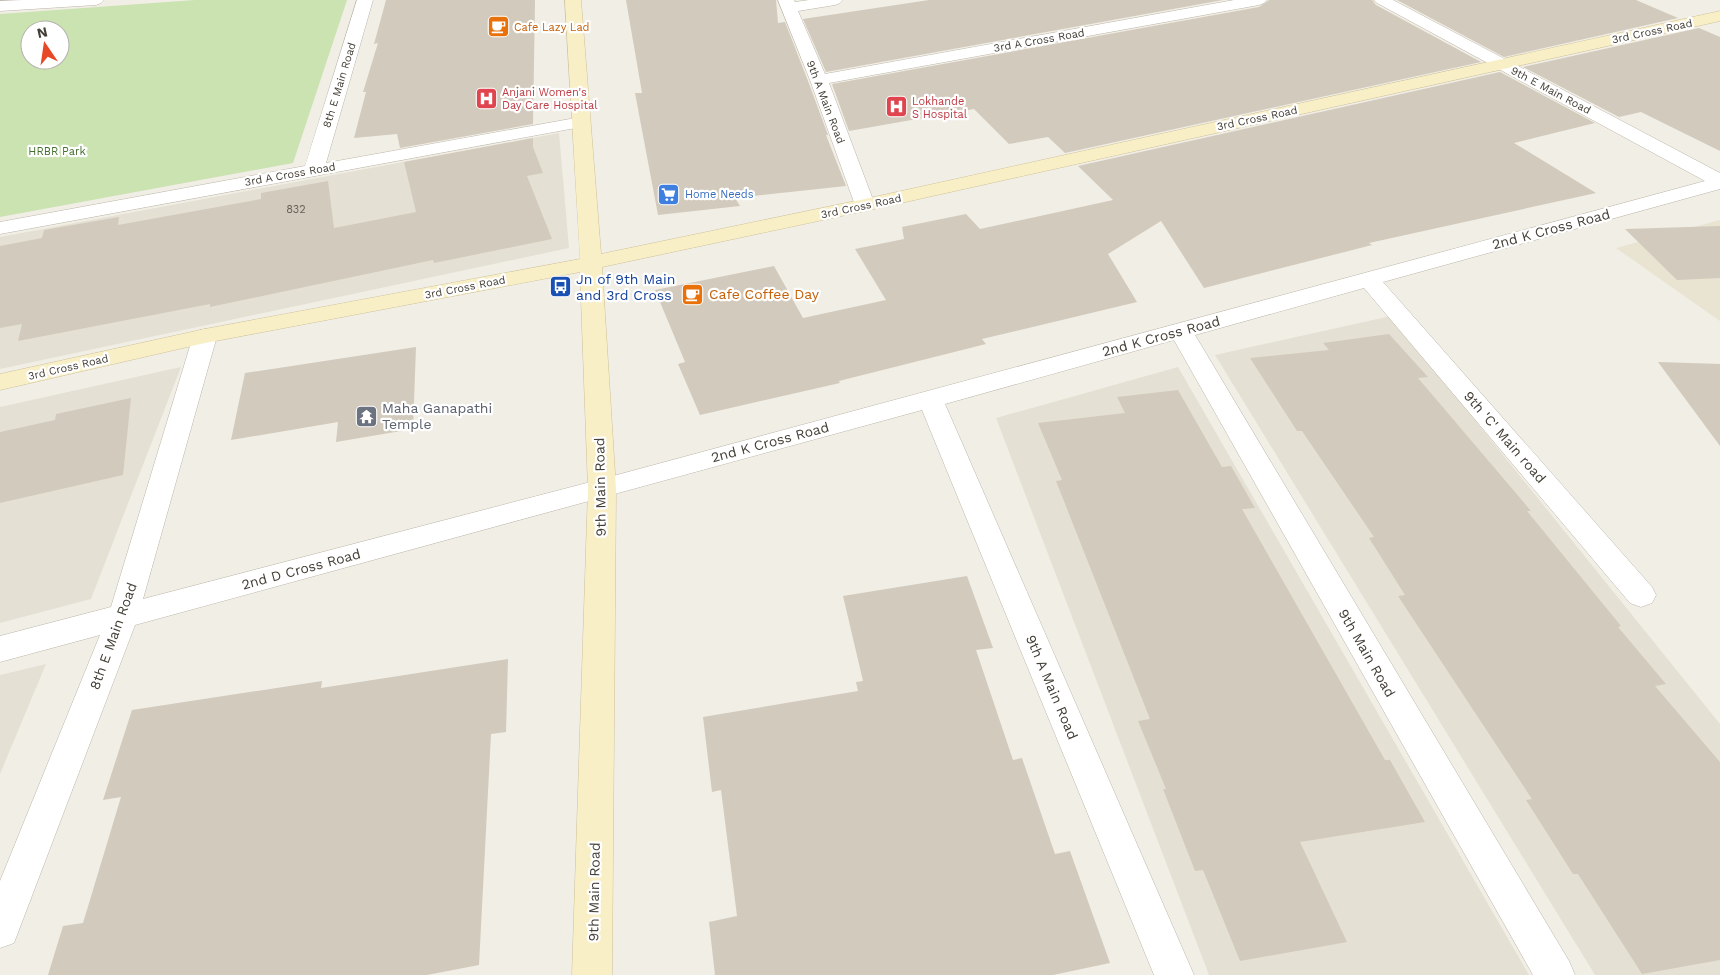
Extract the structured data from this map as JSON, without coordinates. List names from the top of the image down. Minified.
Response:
{"streets":{"street":["3rd Cross Road","3rd A Cross Road","8th E Main Road","9th E Main Road","9th A Main Road","2nd K Cross Road","9th 'C' Main road","9th Main Road","2nd D Cross Road"]},"crossings":[["3rd Cross Road","8th E Main Road"],["3rd Cross Road","9th E Main Road"],["3rd Cross Road","9th A Main Road"],["3rd Cross Road","9th Main Road"],["3rd A Cross Road","8th E Main Road"],["3rd A Cross Road","9th A Main Road"],["3rd A Cross Road","9th Main Road"],["8th E Main Road","2nd D Cross Road"],["9th E Main Road","2nd K Cross Road"],["9th A Main Road","2nd K Cross Road"],["2nd K Cross Road","9th 'C' Main road"],["2nd K Cross Road","9th Main Road"],["2nd K Cross Road","2nd D Cross Road"],["9th Main Road","2nd D Cross Road"]],"parks":["HRBR Park"],"places":{"cafe":["Cafe Lazy Lad","Cafe Coffee Day"],"hospital":["Anjani Women's Day Care Hospital","Lokhande S Hospital"],"supermarket":["Home Needs"],"bus stop":["Jn of 9th Main and 3rd Cross"],"temple":["Maha Ganapathi Temple"]},"house_numbers":["832"],"north":"top"}
